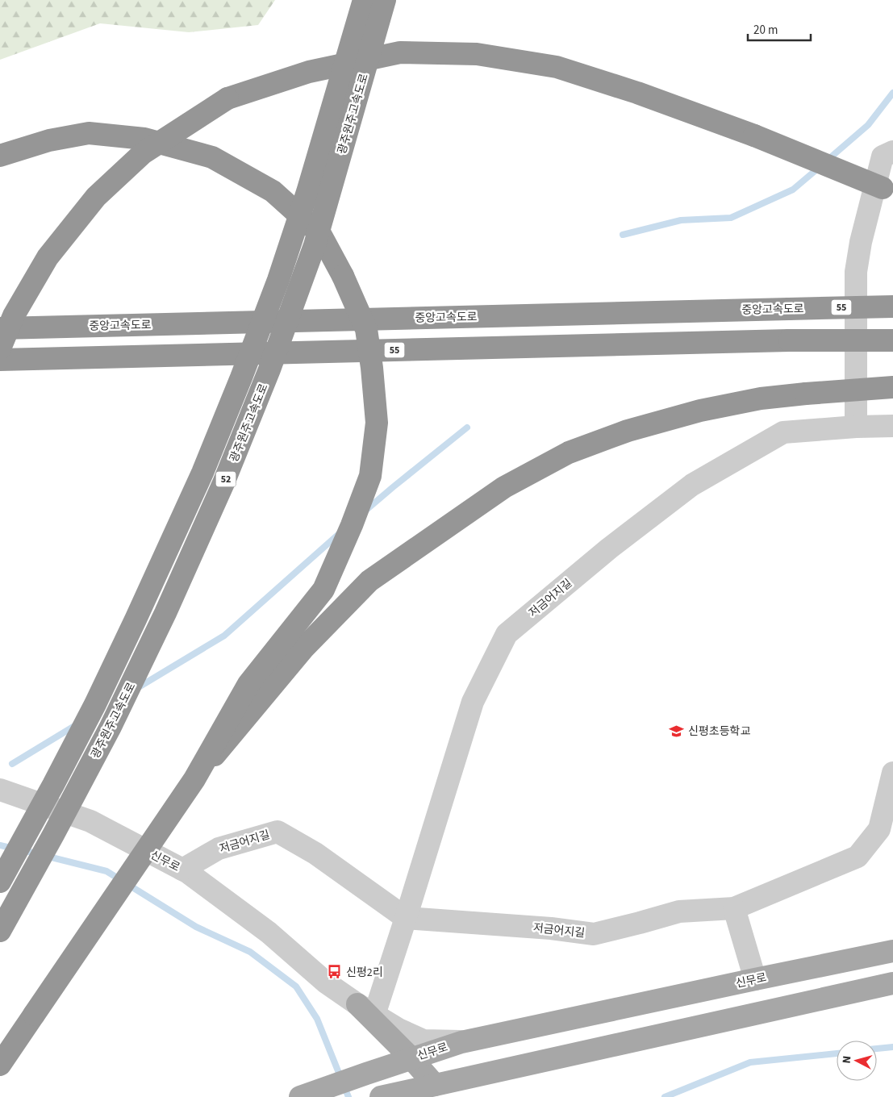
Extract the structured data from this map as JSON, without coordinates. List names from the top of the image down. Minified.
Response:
{"streets":{"highway":["광주원주고속도로","55","중앙고속도로","52"],"main road":["신무로"],"street":["저금어지길"]},"crossings":[["저금어지길","신무로"]],"places":{"school or university":["신평초등학교"],"bus stop":["신평2리"]},"scale_bar":"20 m","north":"left"}
